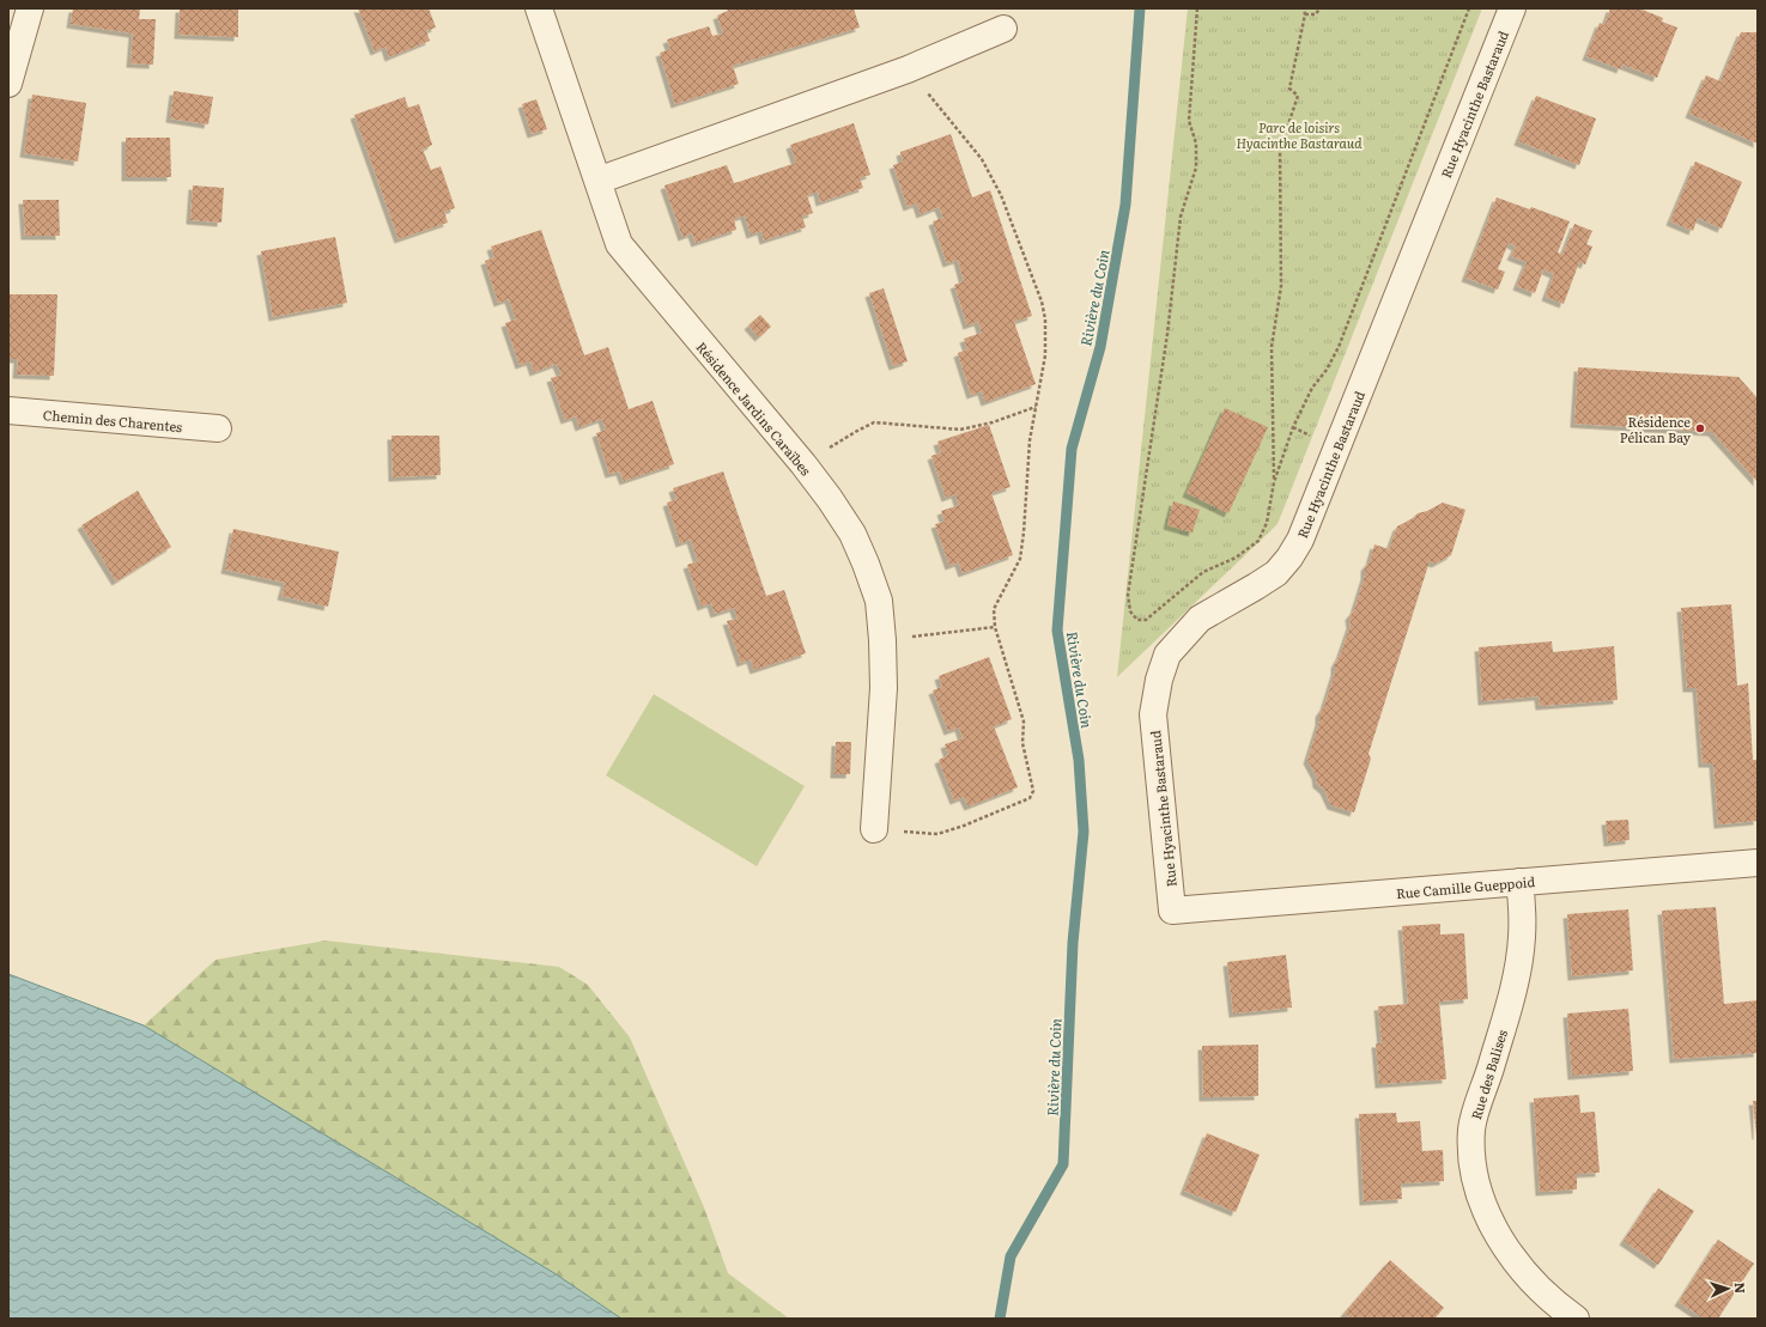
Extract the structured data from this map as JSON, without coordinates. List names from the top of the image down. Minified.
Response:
{"streets":{"street":["Rue Hyacinthe Bastaraud","Résidence Jardins Caraïbes","Chemin des Charentes","Rue Camille Gueppoid","Rue des Balises"]},"crossings":[["Rue Hyacinthe Bastaraud","Rue Camille Gueppoid"],["Rue Camille Gueppoid","Rue des Balises"]],"water":["Rivière du Coin"],"parks":["Parc de loisirs Hyacinthe Bastaraud"],"places":["Résidence Pélican Bay"],"north":"right"}
